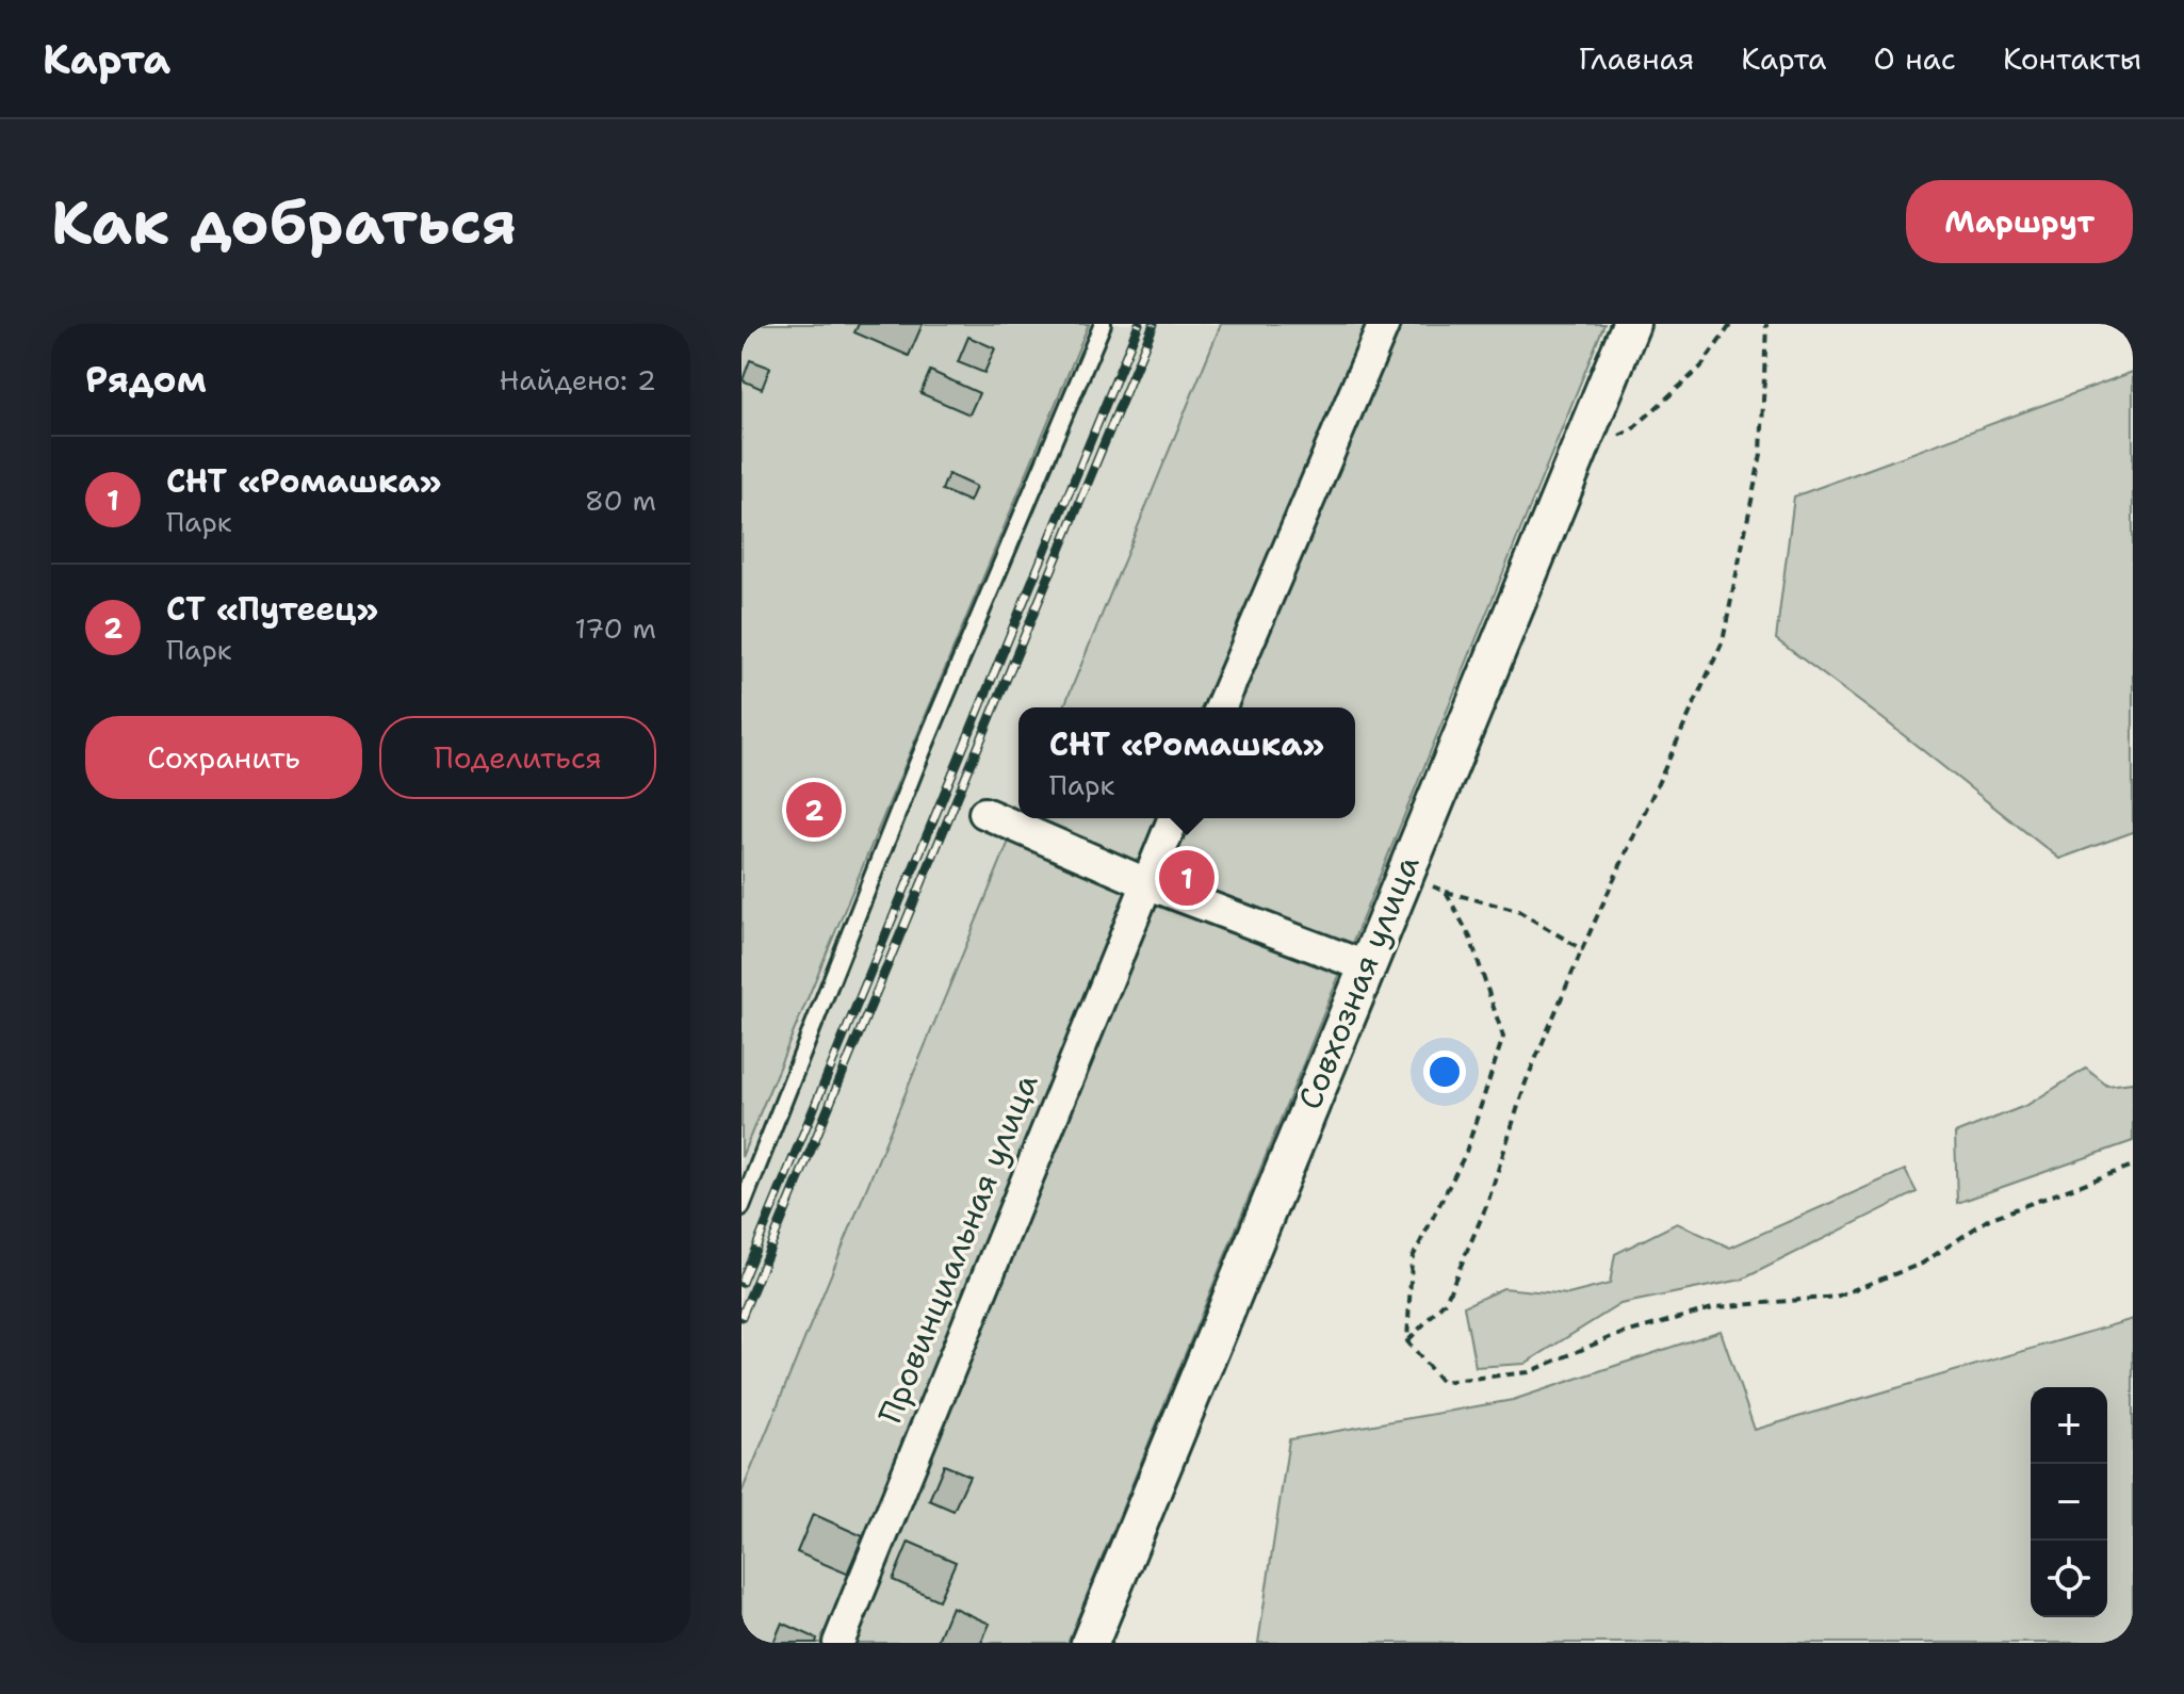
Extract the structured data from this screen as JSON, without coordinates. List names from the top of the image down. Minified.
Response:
{"streets":{"street":["Совхозная улица","Провинциальная улица"]},"page":{"header":"Карта","nav":["Главная","Карта","О нас","Контакты"],"buttons":["Маршрут",["Сохранить","Поделиться"]],"title":"Как добраться","heading":["Рядом","Найдено: 2"],"list":[{"mark":"1","name":"СНТ «Ромашка»","note":"Парк","value":"80 m"},{"mark":"2","name":"СТ «Путеец»","note":"Парк","value":"170 m"}],"popup":["СНТ «Ромашка»","Парк"],"pins":["2","1"],"map_buttons":["+","−"]}}
